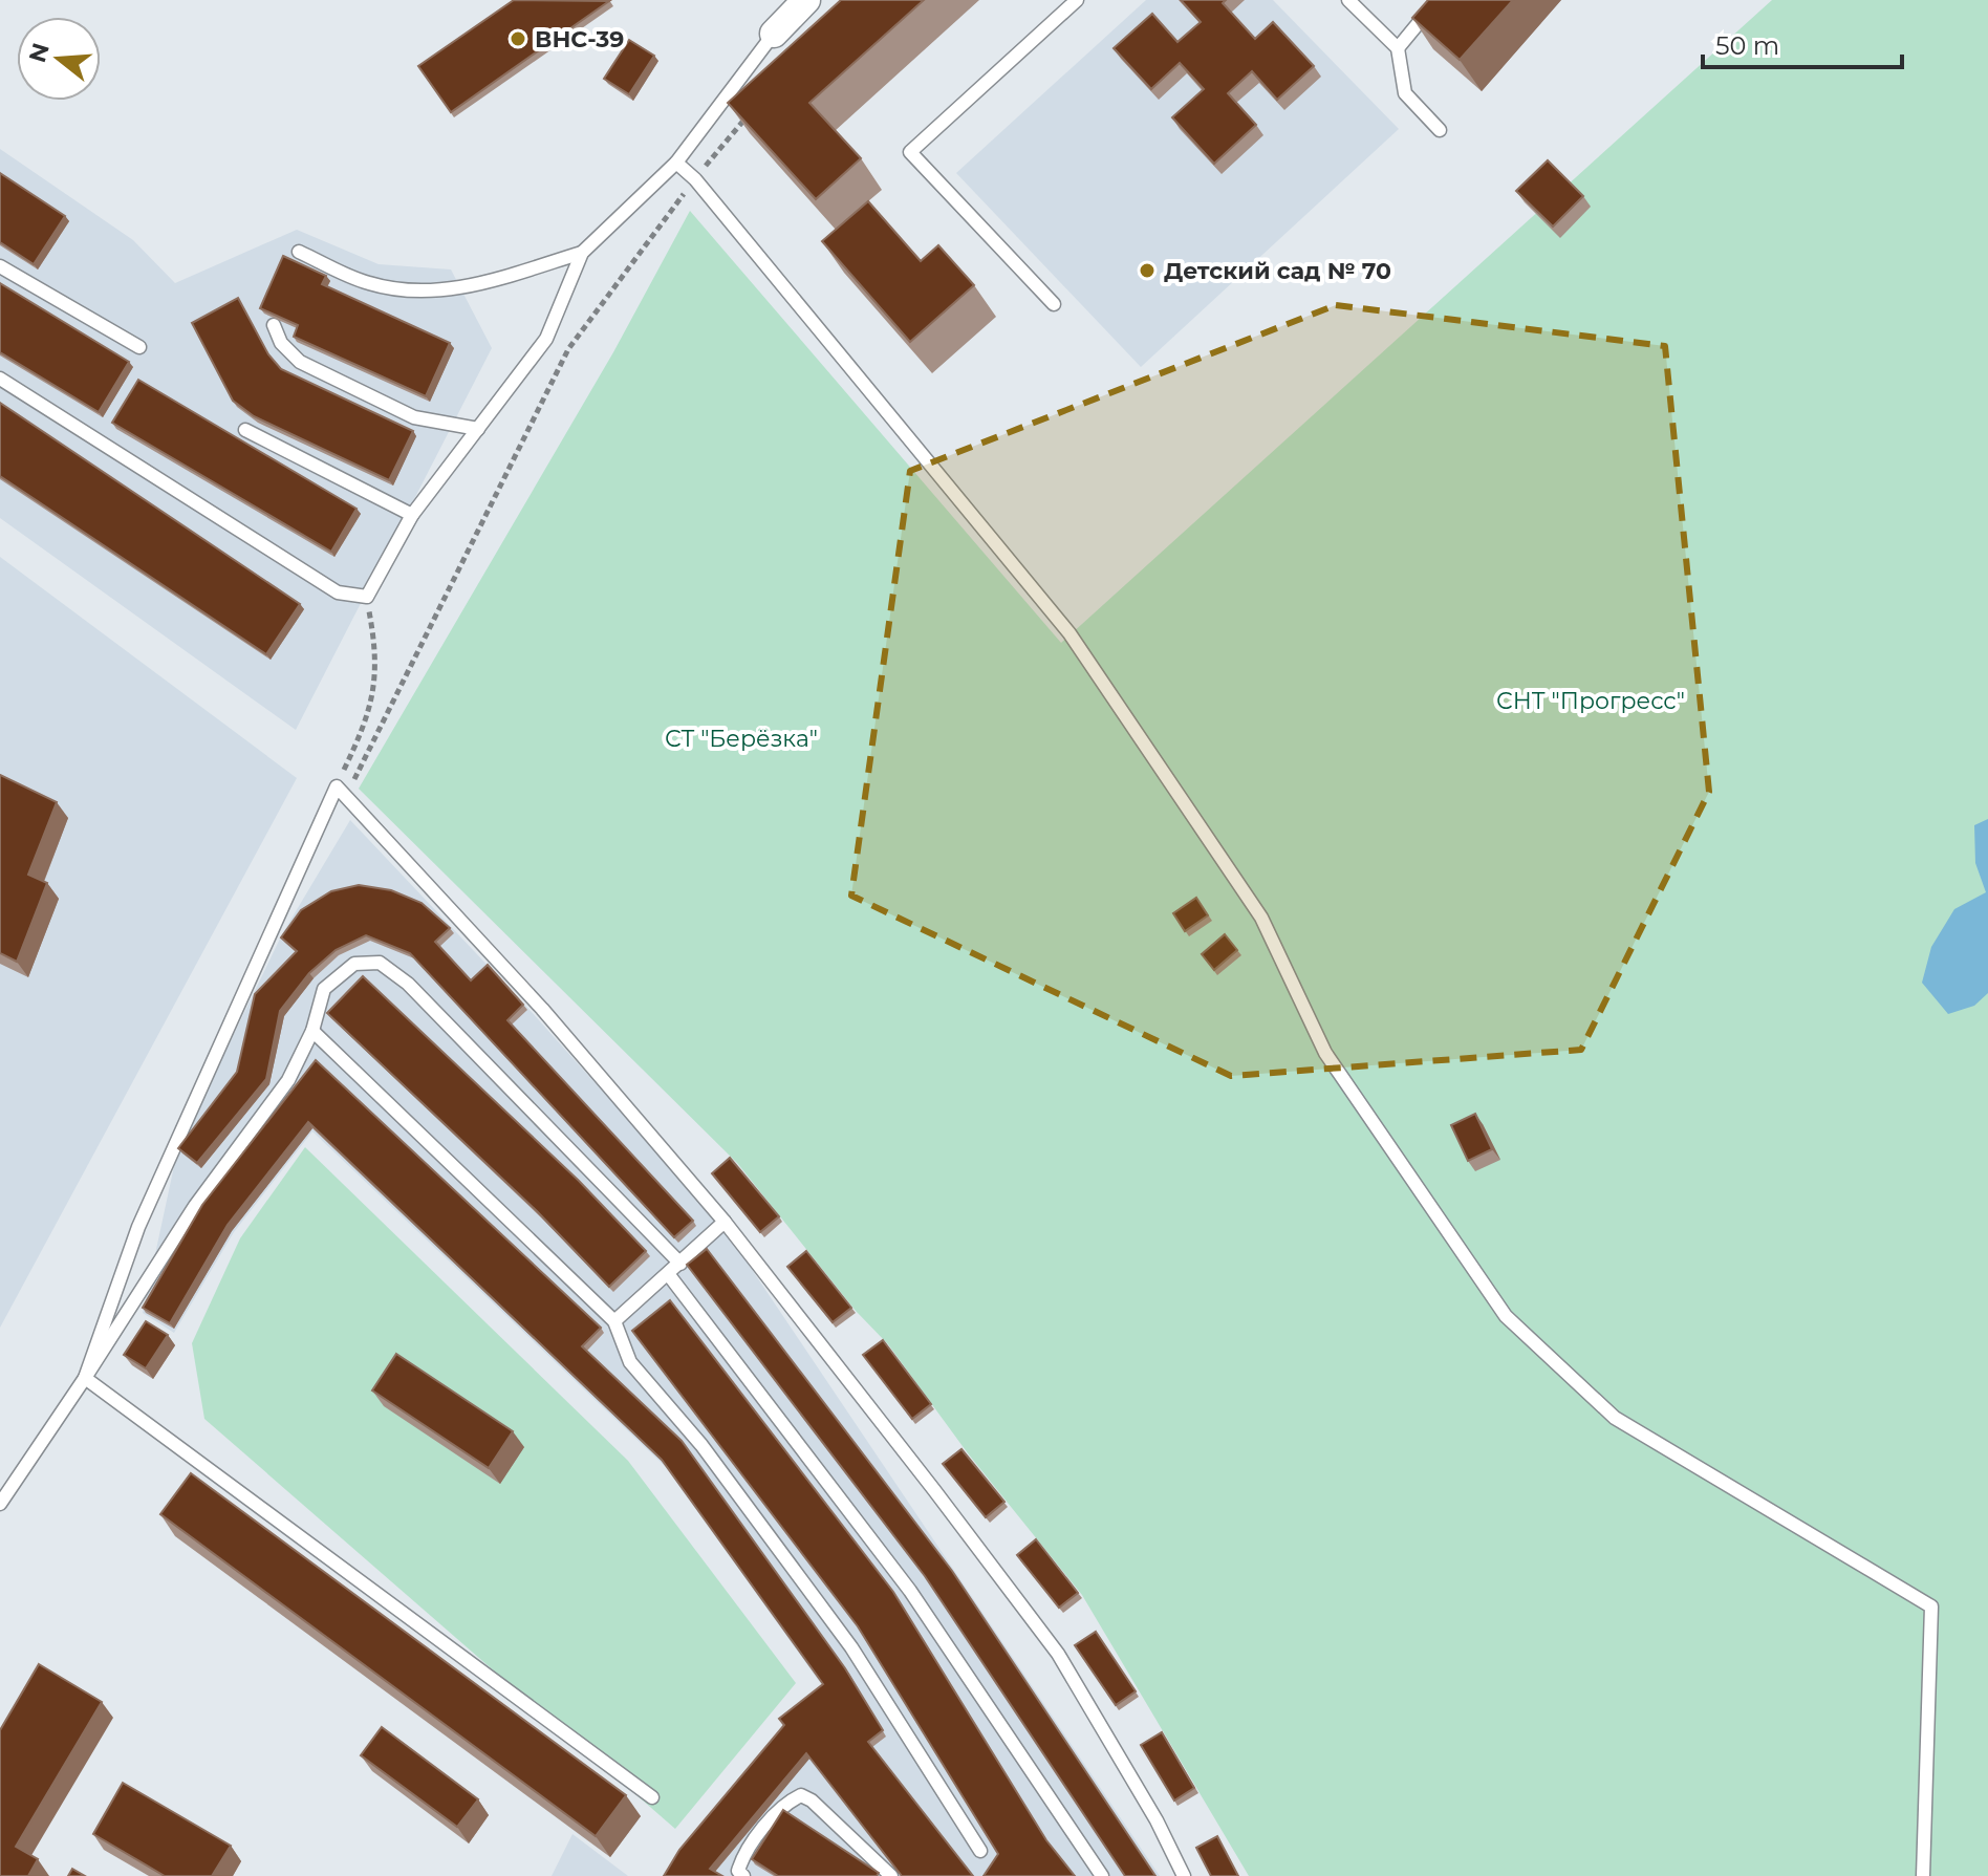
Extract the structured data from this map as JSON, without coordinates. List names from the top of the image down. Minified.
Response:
{"parks":["СНТ \"Прогресс\"","СТ \"Берёзка\""],"places":["ВНС-39","Детский сад № 70"],"scale_bar":"50 m","north":"left"}
